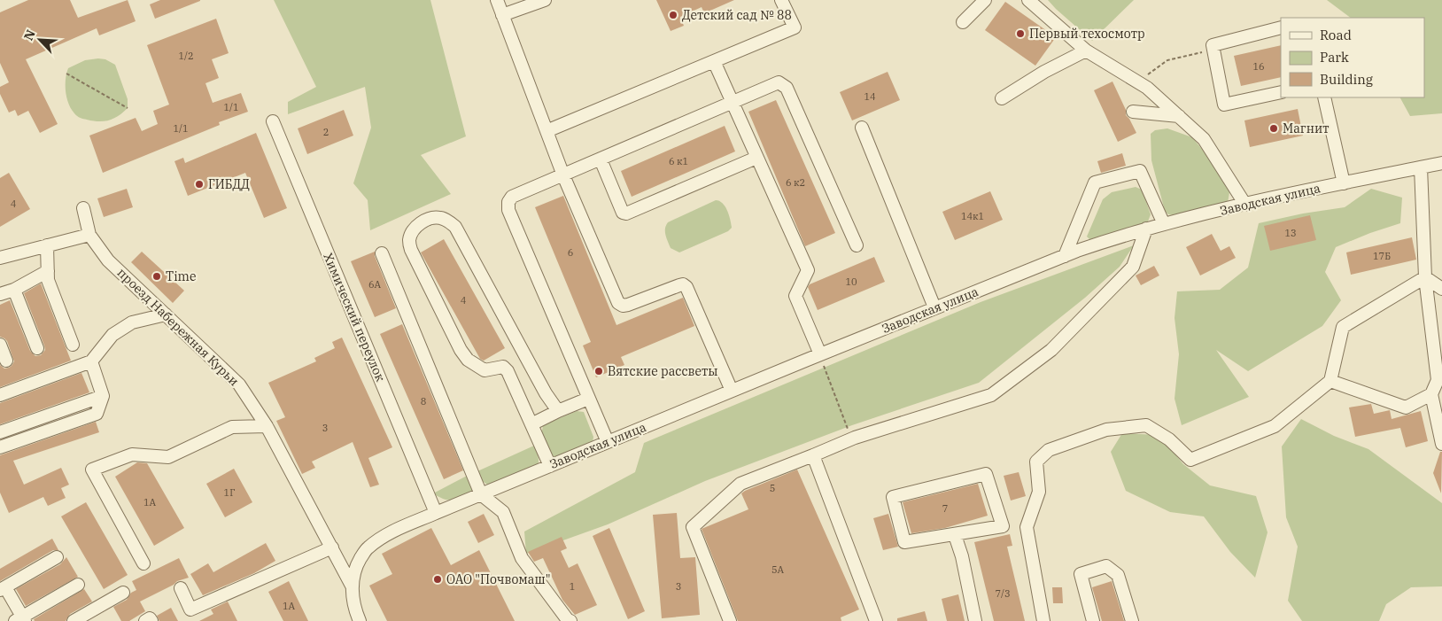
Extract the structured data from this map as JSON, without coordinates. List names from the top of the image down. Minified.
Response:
{"streets":{"street":["Заводская улица","Химический переулок","проезд Набережная Курьи"]},"crossings":[["Заводская улица","Химический переулок"],["Заводская улица","проезд Набережная Курьи"]],"places":["Детский сад № 88","Первый техосмотр","Магнит","ГИБДД","Time","Вятские рассветы","ОАО \"Почвомаш\""],"house_numbers":["1/2","16","14","1/1","1/1","2","6 к1","6 к2","4","14к1","13","6","17Б","10","6А","4","8","3","5","1Г","1А","7","5А","1","3","7/3","1А"],"legend":["Road","Park","Building"],"north":"top left"}
